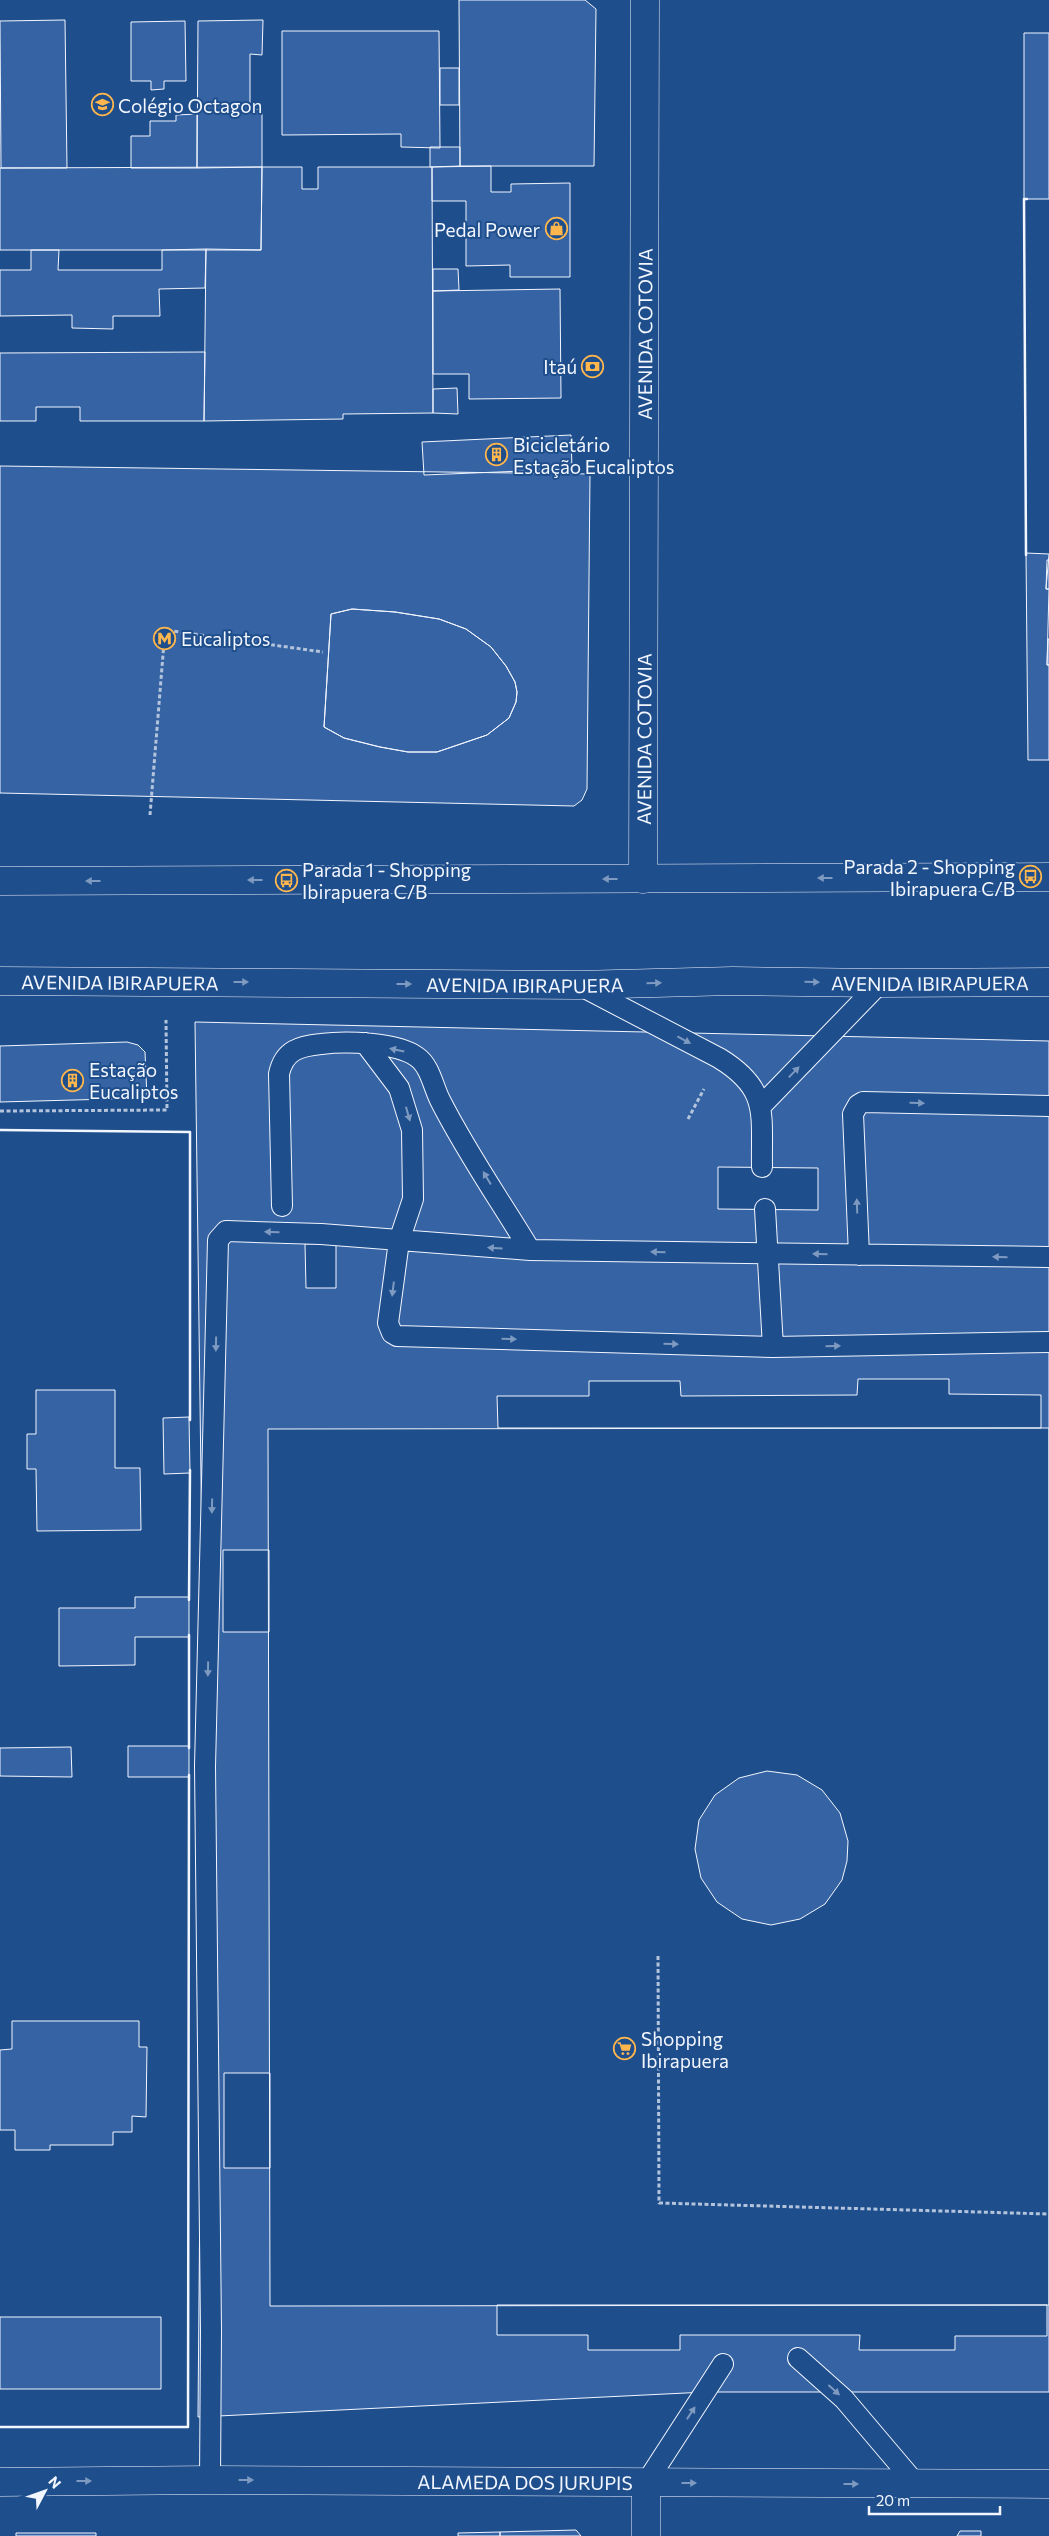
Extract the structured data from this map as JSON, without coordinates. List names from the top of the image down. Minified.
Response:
{"streets":{"main road":["AVENIDA COTOVIA","AVENIDA IBIRAPUERA","ALAMEDA DOS JURUPIS"]},"one_way":["ALAMEDA DOS JURUPIS"],"places":{"school or university":["Colégio Octagon"],"shop":["Pedal Power"],"bank":["Itaú"],"building":["Bicicletário Estação Eucaliptos","Estação Eucaliptos"],"metro station":["Eucaliptos"],"bus stop":["Parada 2 - Shopping Ibirapuera C/B","Parada 1 - Shopping Ibirapuera C/B"],"supermarket":["Shopping Ibirapuera"]},"scale_bar":"20 m","north":"top right"}
